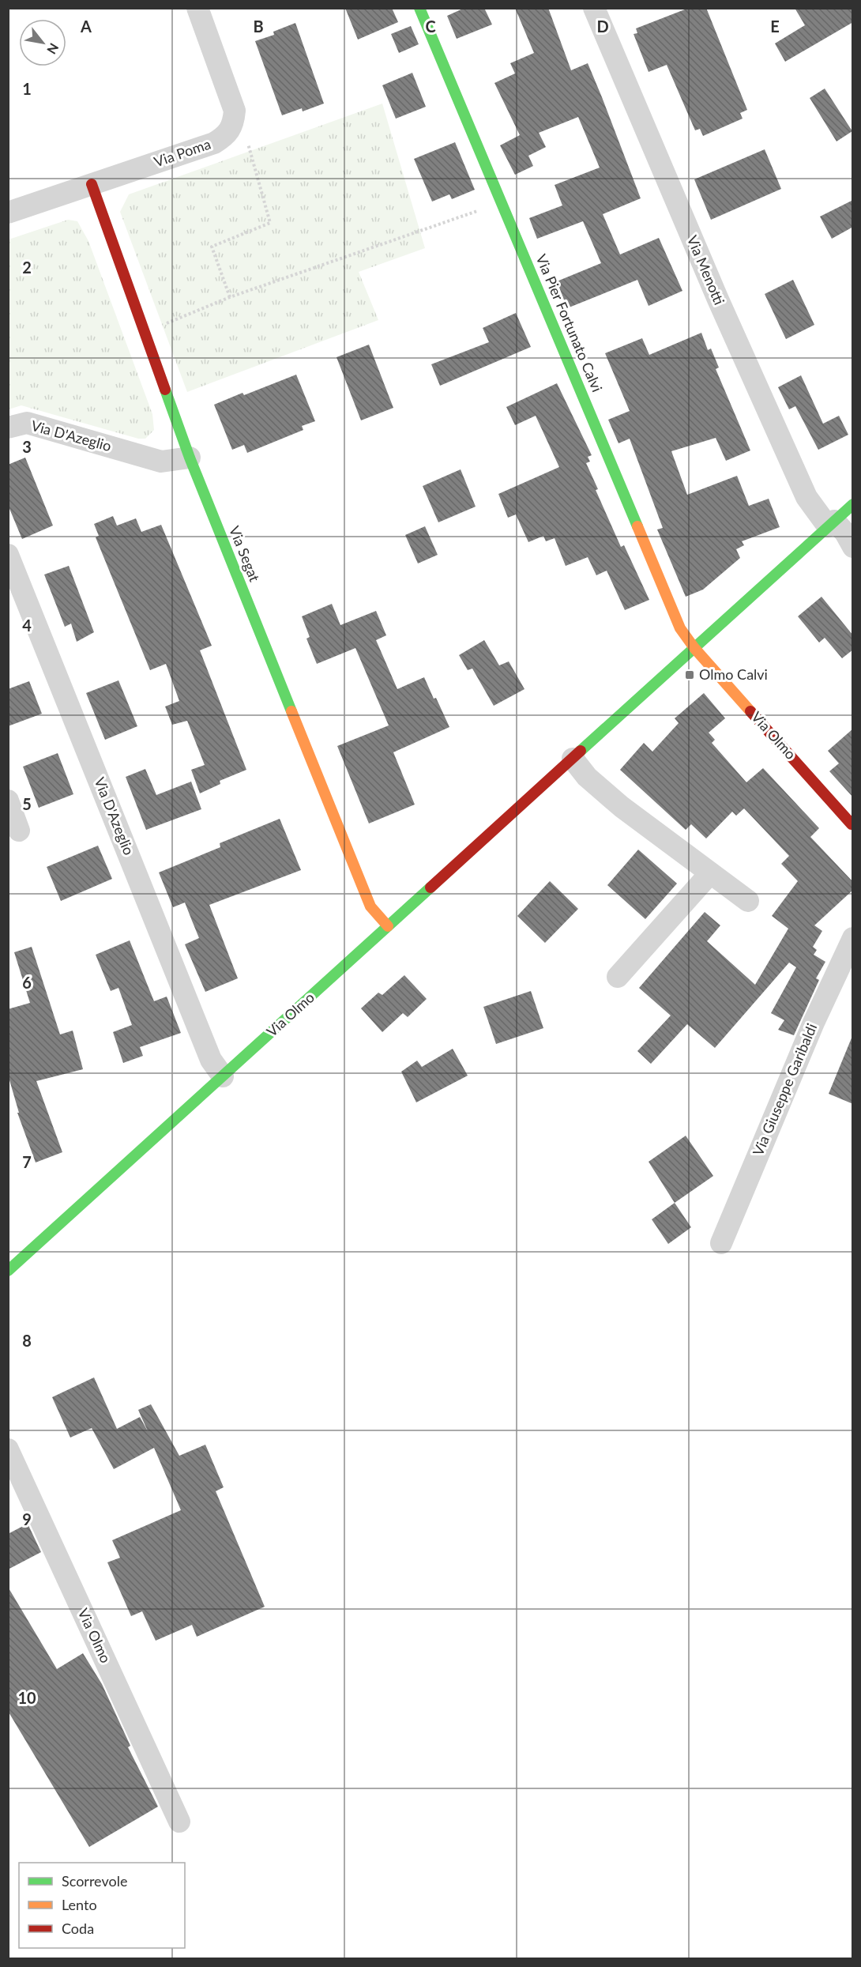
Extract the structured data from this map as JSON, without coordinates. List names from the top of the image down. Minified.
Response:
{"streets":{"street":["Via Poma","Via Menotti","Via Pier Fortunato Calvi","Via D'Azeglio","Via Segat","Via Olmo","Via Giuseppe Garibaldi"]},"crossings":[["Via Poma","Via Segat"],["Via Menotti","Via Olmo"],["Via Pier Fortunato Calvi","Via Olmo"],["Via D'Azeglio","Via Segat"],["Via D'Azeglio","Via Olmo"],["Via Segat","Via Olmo"]],"places":{"transit":["Olmo Calvi"]},"legend":["Scorrevole","Lento","Coda"],"north":"bottom right","grid":{"columns":["A","B","C","D","E"],"rows":["1","2","3","4","5","6","7","8","9","10"]}}
